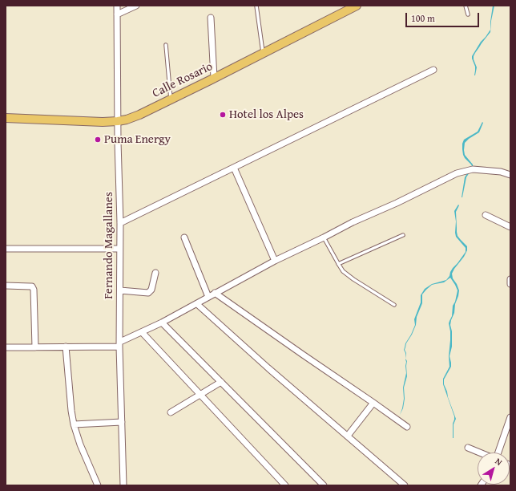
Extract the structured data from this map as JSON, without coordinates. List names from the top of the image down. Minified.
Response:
{"streets":{"main road":["Calle Rosario"],"street":["Fernando Magallanes"]},"crossings":[["Calle Rosario","Fernando Magallanes"]],"places":["Hotel los Alpes","Puma Energy"],"scale_bar":"100 m","north":"top right"}
